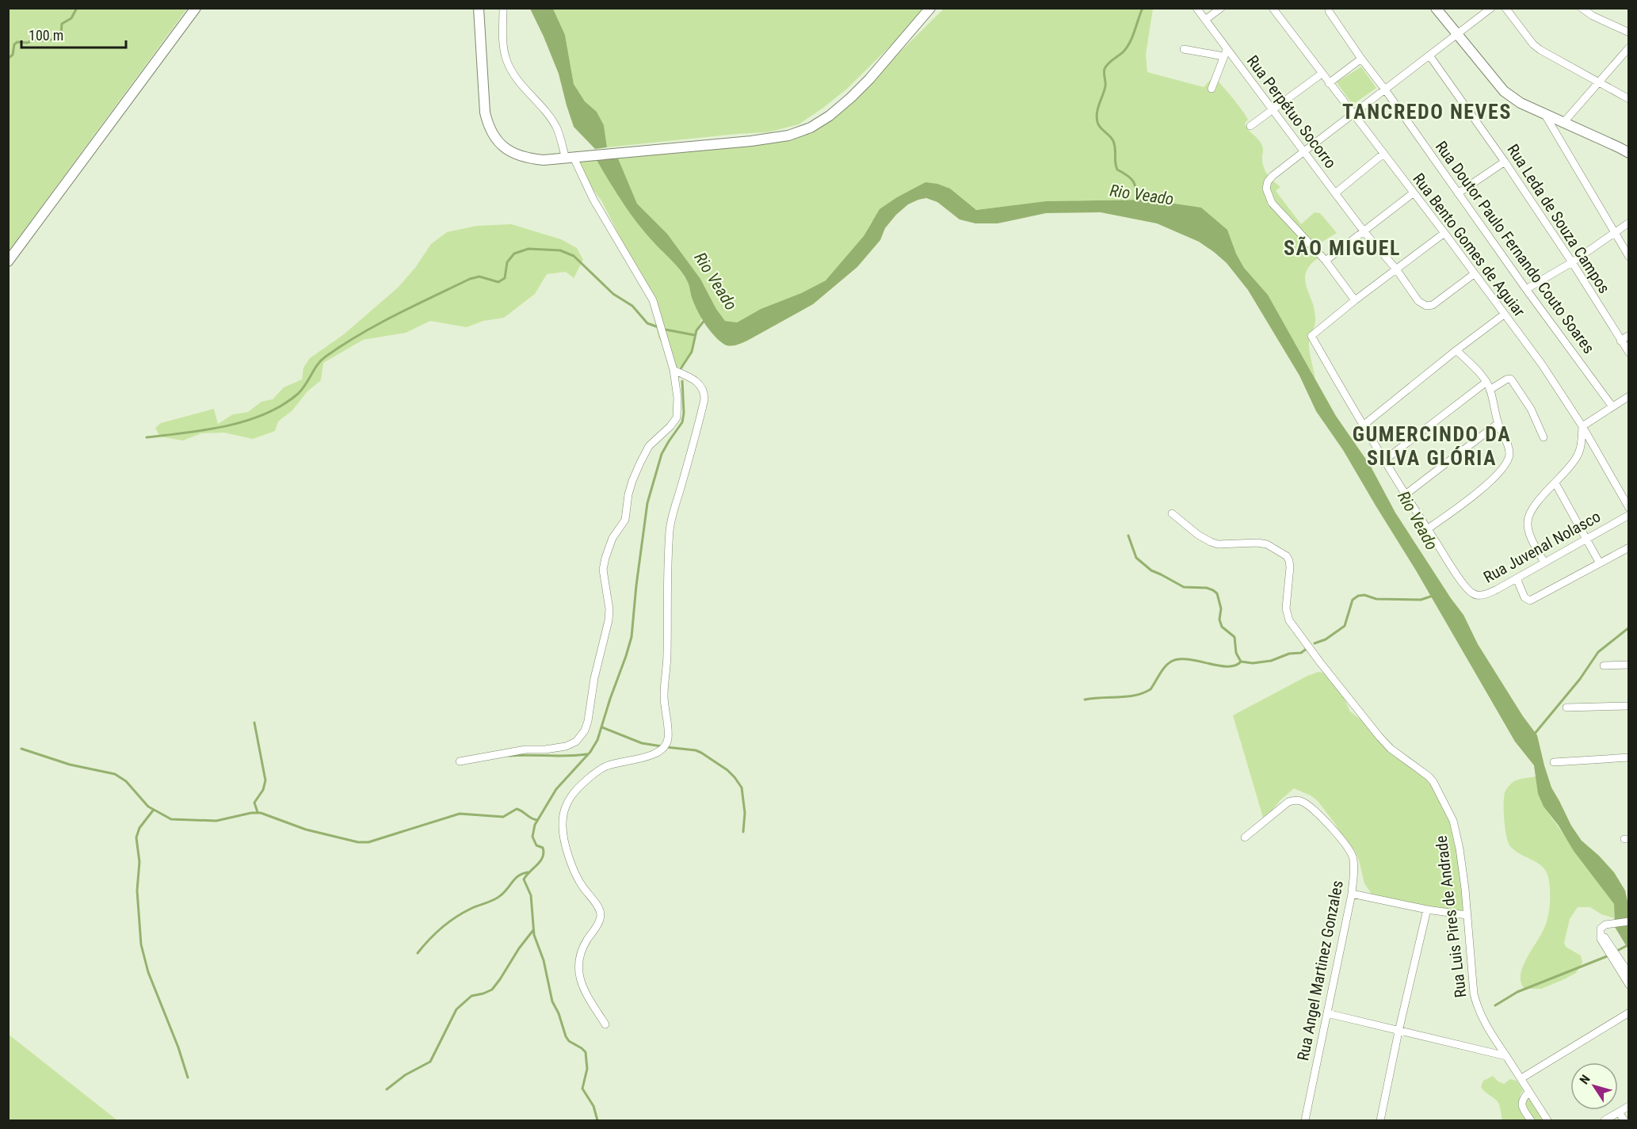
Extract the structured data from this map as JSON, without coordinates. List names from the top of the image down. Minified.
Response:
{"streets":{"street":["Rua Perpétuo Socorro","Rua Leda de Souza Campos","Rua Bento Gomes de Aguiar","Rua Doutor Paulo Fernando Couto Soares","Rua Juvenal Nolasco","Rua Luis Pires de Andrade","Rua Angel Martinez Gonzales"]},"crossings":[["Rua Perpétuo Socorro","Rua Bento Gomes de Aguiar"]],"districts":["TANCREDO NEVES","SÃO MIGUEL","GUMERCINDO DA SILVA GLÓRIA"],"water":["Rio Veado"],"scale_bar":"100 m","north":"top left"}
